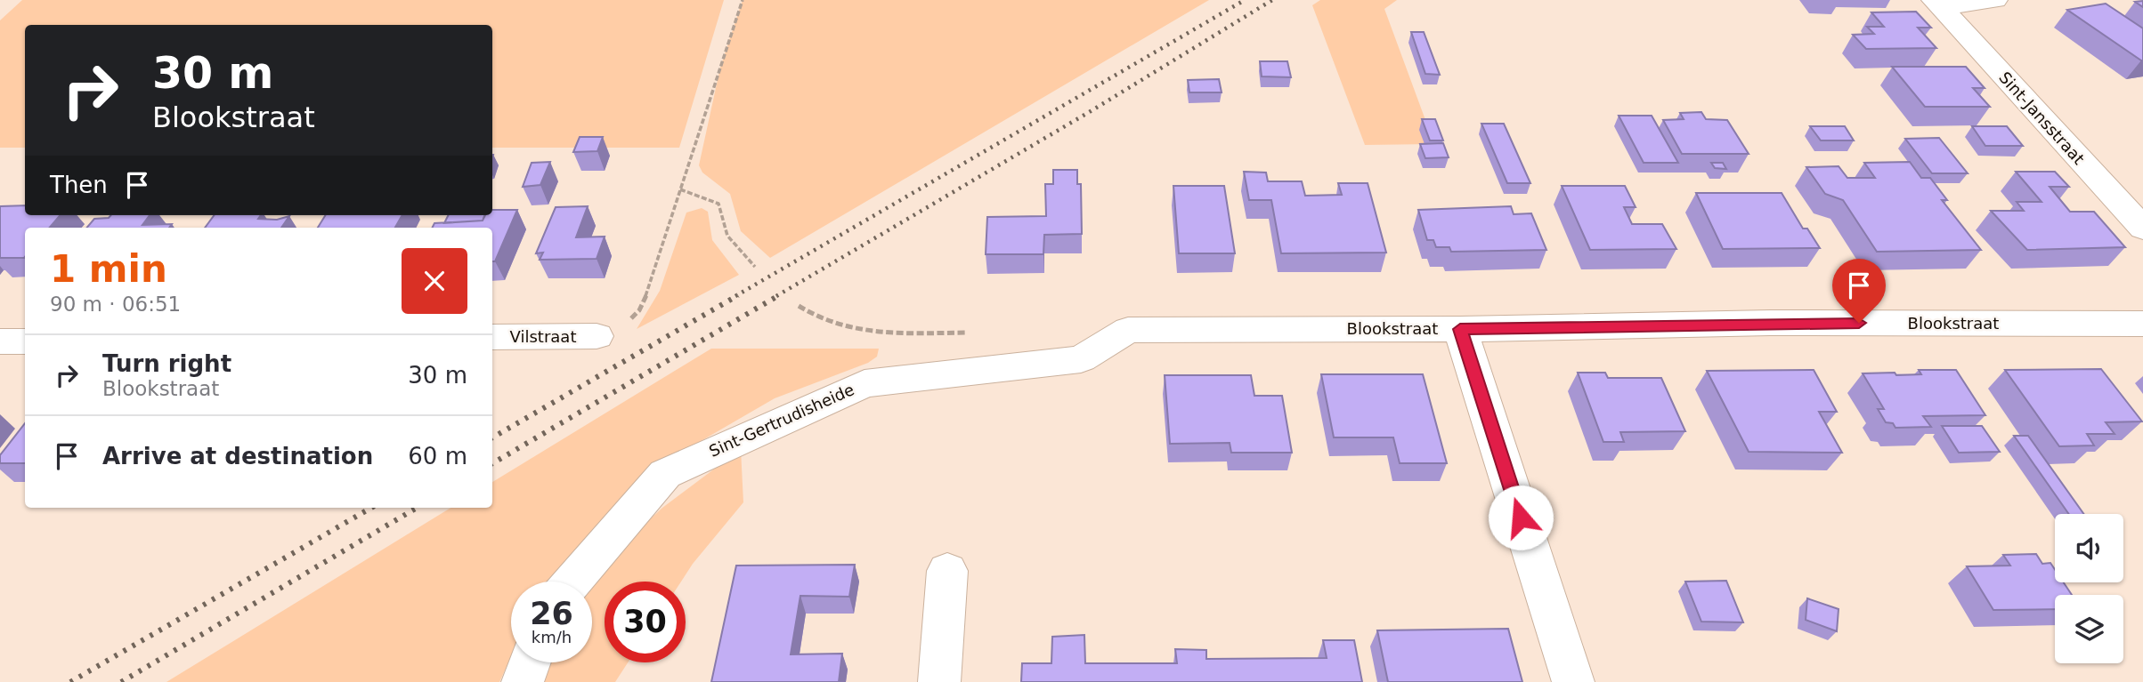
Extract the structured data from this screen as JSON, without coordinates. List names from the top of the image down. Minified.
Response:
{"streets":{"street":["Sint-Jansstraat","Blookstraat","Vilstraat","Sint-Gertrudisheide"]},"crossings":[["Blookstraat","Sint-Gertrudisheide"]],"page":{"turn":["30 m","Blookstraat"],"then":"Then","heading":["1 min","90 m · 06:51"],"list":[{"name":"Turn right","note":"Blookstraat","value":"30 m"},{"name":"Arrive at destination","value":"60 m"}],"speed":"26 km/h","limit":"30"}}
